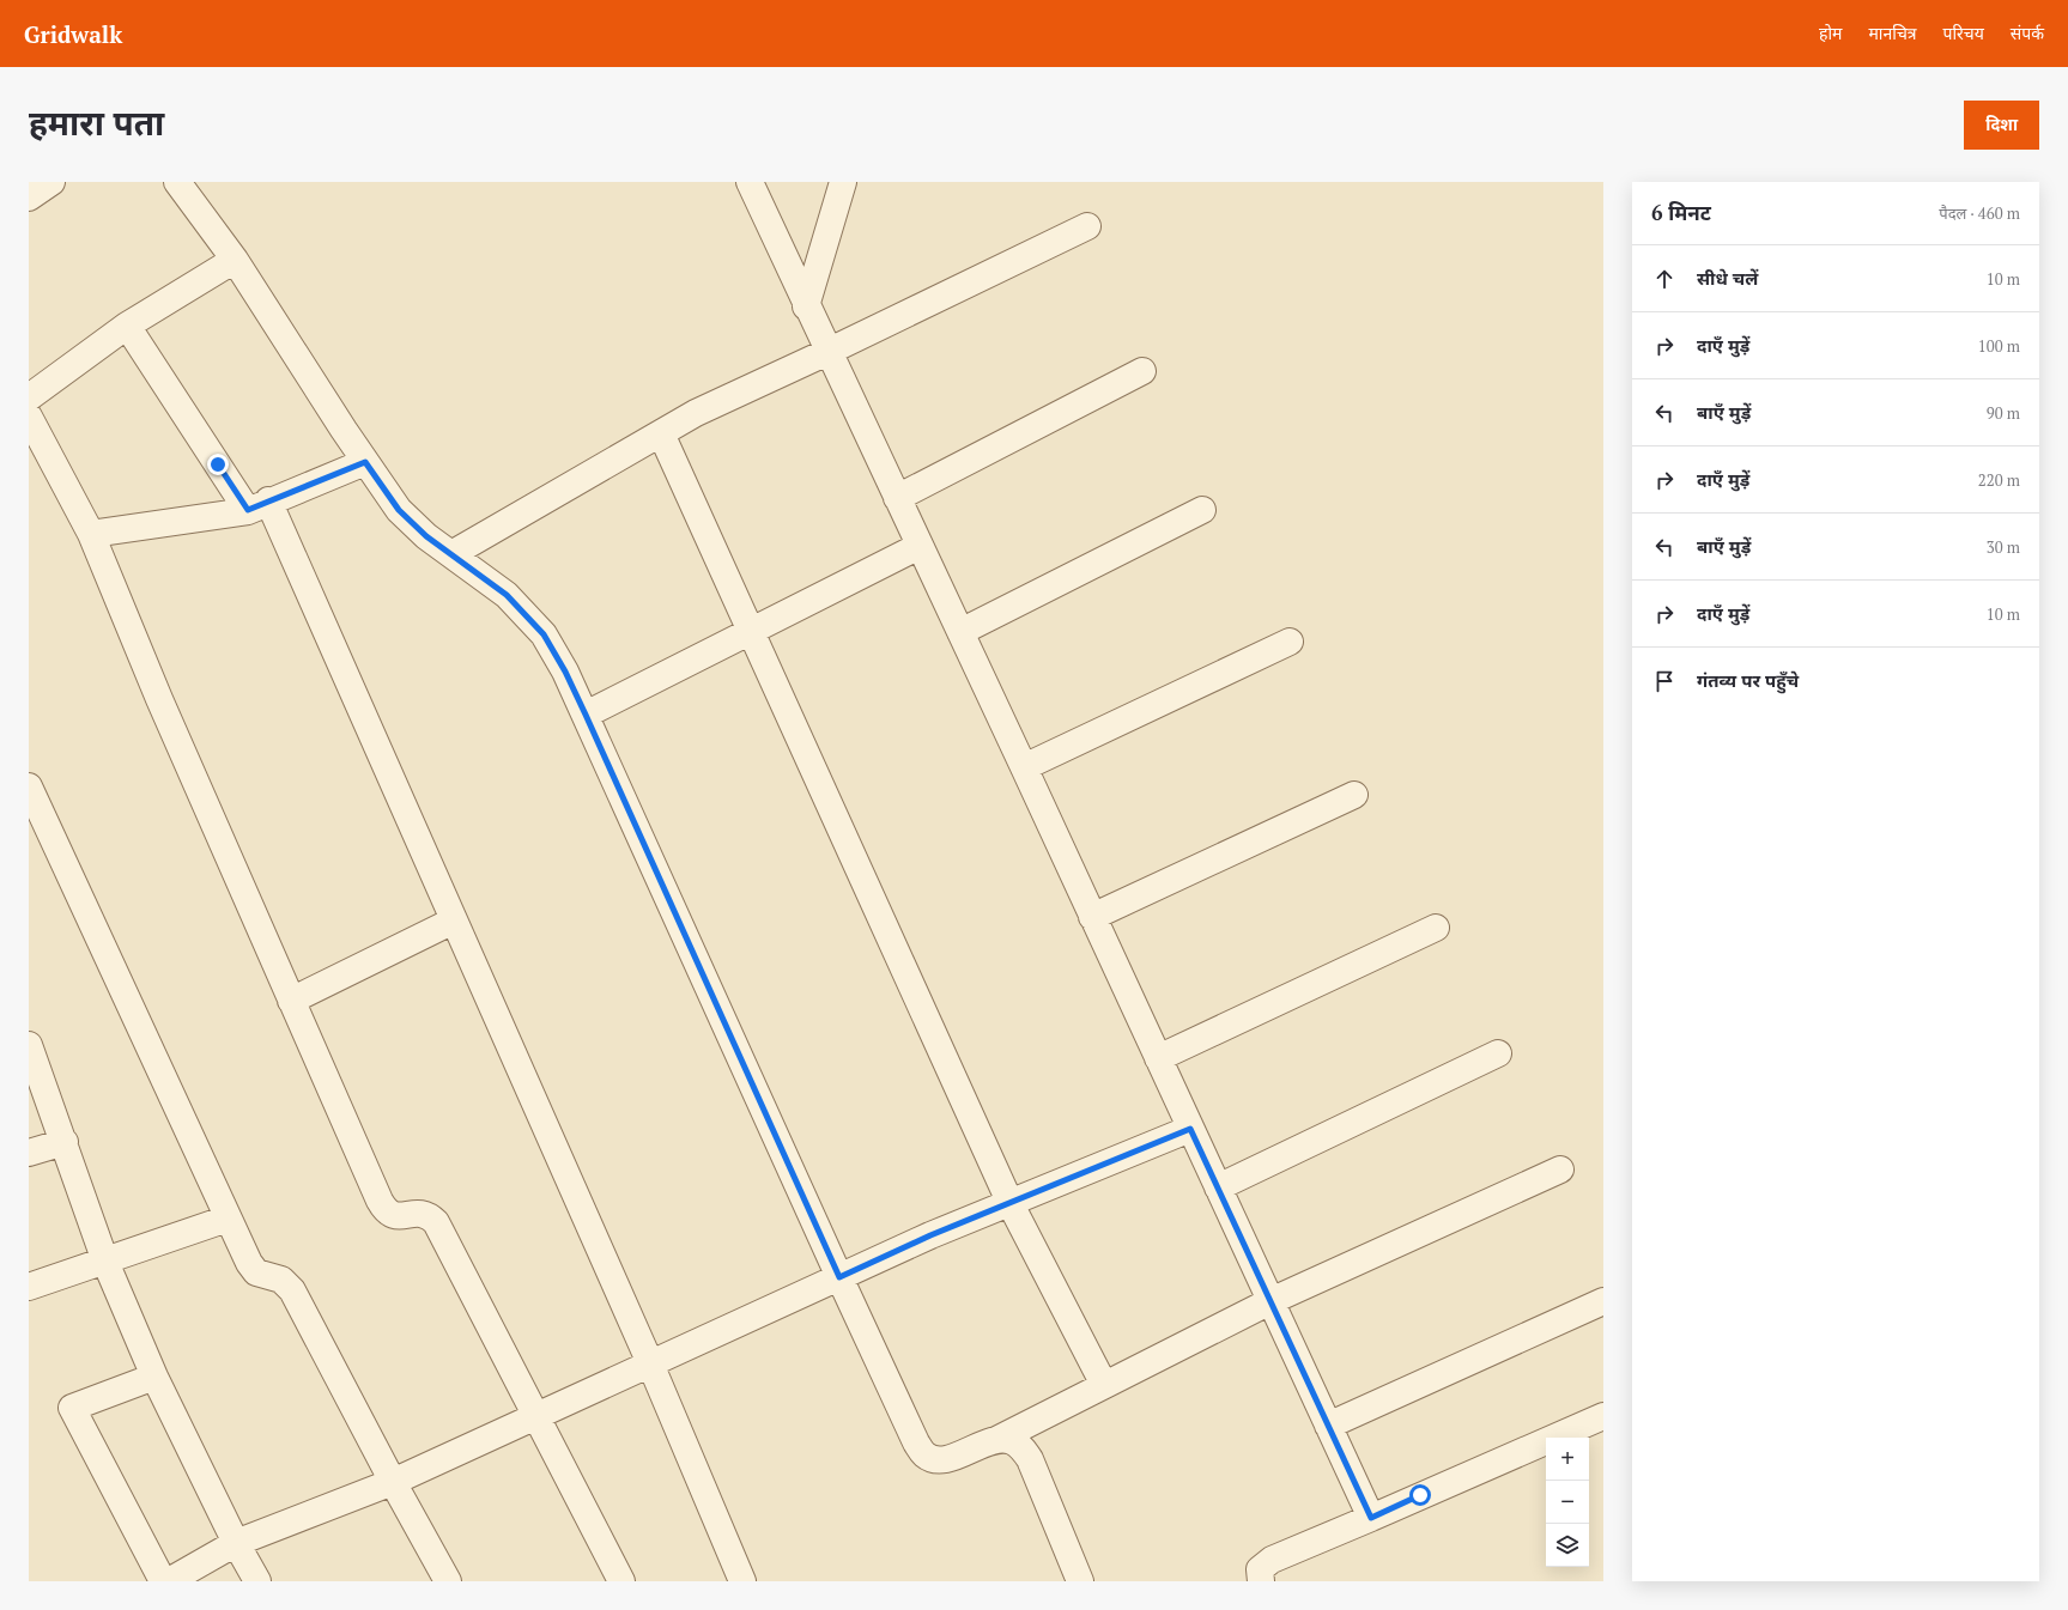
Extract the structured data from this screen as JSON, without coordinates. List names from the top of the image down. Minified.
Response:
{"page":{"header":"Gridwalk","nav":["होम","मानचित्र","परिचय","संपर्क"],"title":"हमारा पता","buttons":"दिशा","heading":["6 मिनट","पैदल · 460 m"],"list":[["सीधे चलें","10 m"],["दाएँ मुड़ें","100 m"],["बाएँ मुड़ें","90 m"],["दाएँ मुड़ें","220 m"],["बाएँ मुड़ें","30 m"],["दाएँ मुड़ें","10 m"],"गंतव्य पर पहुँचे"],"map_buttons":["+","−"]}}
